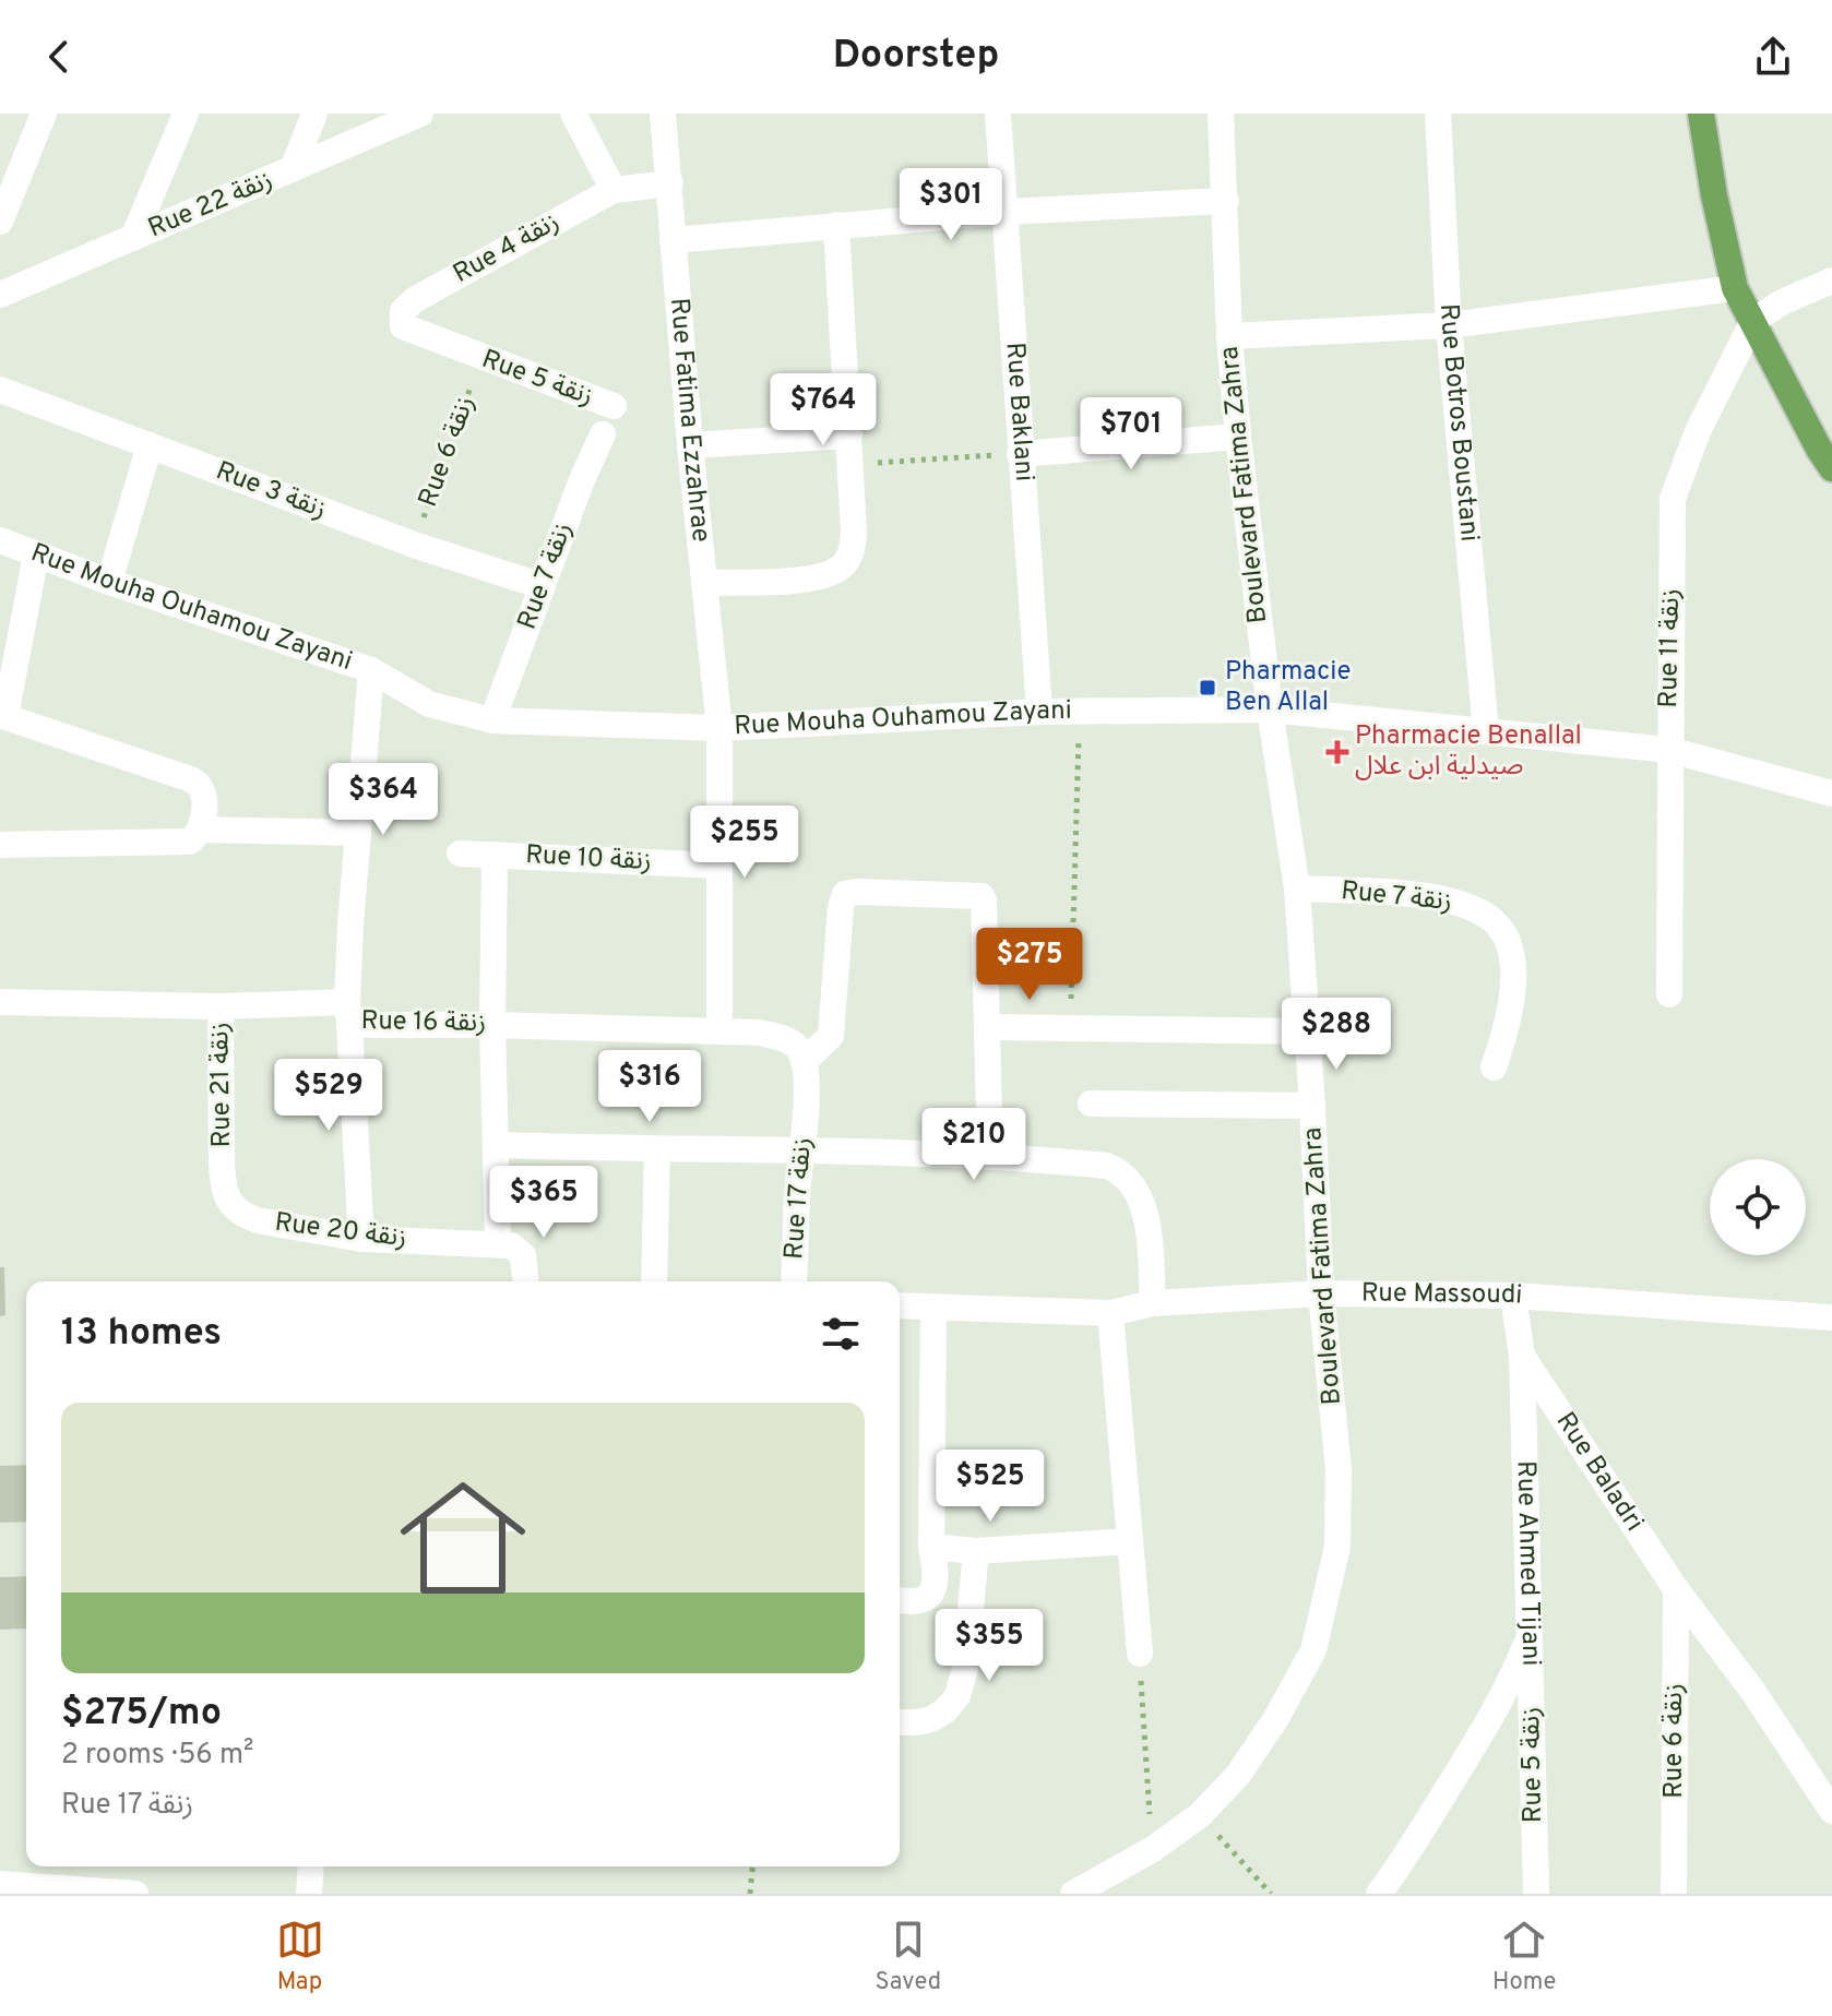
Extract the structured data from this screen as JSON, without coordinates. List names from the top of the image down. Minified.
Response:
{"streets":{"street":["Rue 22 زنقة","Rue 4 زنقة","Rue 5 زنقة","Rue Baklani","Rue Fatima Ezzahrae","Rue Botros Boustani","Rue 6 زنقة","Boulevard Fatima Zahra","Rue 3 زنقة","Rue 7 زنقة","Rue Mouha Ouhamou Zayani","Rue 11 زنقة","Rue 10 زنقة","Rue 16 زنقة","Rue 21 زنقة","Rue 17 زنقة","Rue 20 زنقة","Rue Massoudi","Rue Baladri","Rue Ahmed Tijani"]},"crossings":[["Rue 4 زنقة","Rue 5 زنقة"],["Rue 5 زنقة","Rue 6 زنقة"],["Rue 5 زنقة","Rue Ahmed Tijani"],["Rue Baklani","Rue Mouha Ouhamou Zayani"],["Rue Fatima Ezzahrae","Rue Mouha Ouhamou Zayani"],["Rue Fatima Ezzahrae","Rue 10 زنقة"],["Rue Fatima Ezzahrae","Rue 16 زنقة"],["Rue Botros Boustani","Rue Mouha Ouhamou Zayani"],["Rue 6 زنقة","Rue 3 زنقة"],["Rue 6 زنقة","Rue Baladri"],["Boulevard Fatima Zahra","Rue 7 زنقة"],["Boulevard Fatima Zahra","Rue Mouha Ouhamou Zayani"],["Boulevard Fatima Zahra","Rue Massoudi"],["Rue 3 زنقة","Rue 7 زنقة"],["Rue 7 زنقة","Rue Mouha Ouhamou Zayani"],["Rue Mouha Ouhamou Zayani","Rue 11 زنقة"],["Rue 16 زنقة","Rue 21 زنقة"],["Rue 16 زنقة","Rue 17 زنقة"],["Rue 21 زنقة","Rue 20 زنقة"],["Rue Massoudi","Rue Ahmed Tijani"],["Rue Baladri","Rue Ahmed Tijani"]],"places":{"transit":["Pharmacie Ben Allal"],"health":["Pharmacie Benallal صيدلية ابن علال"]},"page":{"header":"Doorstep","price":["$301","$764","$701","$364","$255","$275","$288","$316","$529","$210","$365","$525","$355"],"heading":"13 homes","list":[{"name":"$275/mo","note":"2 rooms · 56 m² · Rue 17 زنقة"}],"tabs":["Map","Saved","Home"]}}
